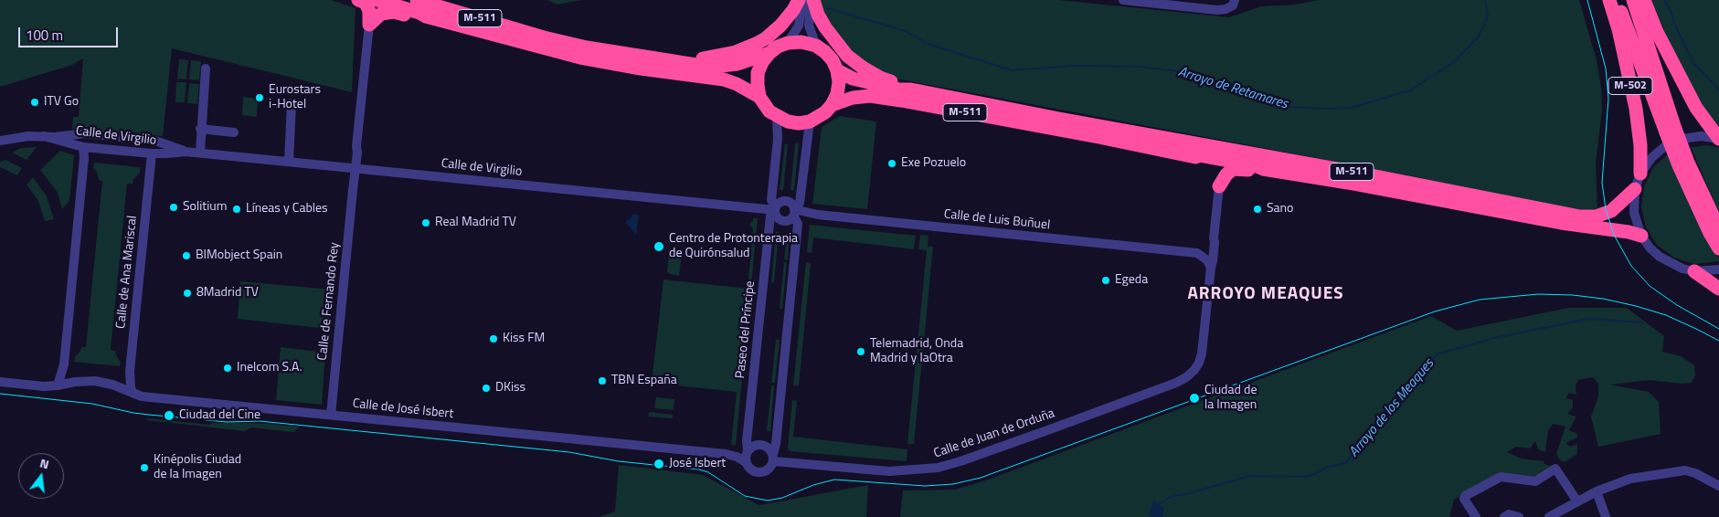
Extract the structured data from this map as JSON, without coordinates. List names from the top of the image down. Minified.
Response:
{"streets":{"highway":["M-511","M-502"],"street":["Calle de Virgilio","Calle de Luis Buñuel","Calle de Ana Mariscal","Calle de Fernando Rey","Paseo del Príncipe","Calle de José Isbert","Calle de Juan de Orduña"]},"crossings":[["M-511","M-502"],["M-511","Calle de Fernando Rey"],["M-511","Paseo del Príncipe"],["Calle de Virgilio","Calle de Luis Buñuel"],["Calle de Virgilio","Calle de Ana Mariscal"],["Calle de Virgilio","Calle de Fernando Rey"],["Calle de Virgilio","Paseo del Príncipe"],["Calle de Luis Buñuel","Paseo del Príncipe"],["Calle de Ana Mariscal","Calle de José Isbert"],["Calle de Fernando Rey","Calle de José Isbert"],["Paseo del Príncipe","Calle de José Isbert"],["Paseo del Príncipe","Calle de Juan de Orduña"],["Calle de José Isbert","Calle de Juan de Orduña"]],"districts":["ARROYO MEAQUES"],"water":["Arroyo de Retamares","Arroyo de los Meaques"],"places":["Eurostars i-Hotel","ITV Go","Exe Pozuelo","Solitium","Líneas y Cables","Sano","Real Madrid TV","Centro de Protonterapia de Quirónsalud","BIMobject Spain","Egeda","8Madrid TV","Kiss FM","Telemadrid, Onda Madrid y laOtra","Inelcom S.A.","TBN España","DKiss","Ciudad de la Imagen","Ciudad del Cine","José Isbert","Kinépolis Ciudad de la Imagen"],"scale_bar":"100 m","north":"top"}
